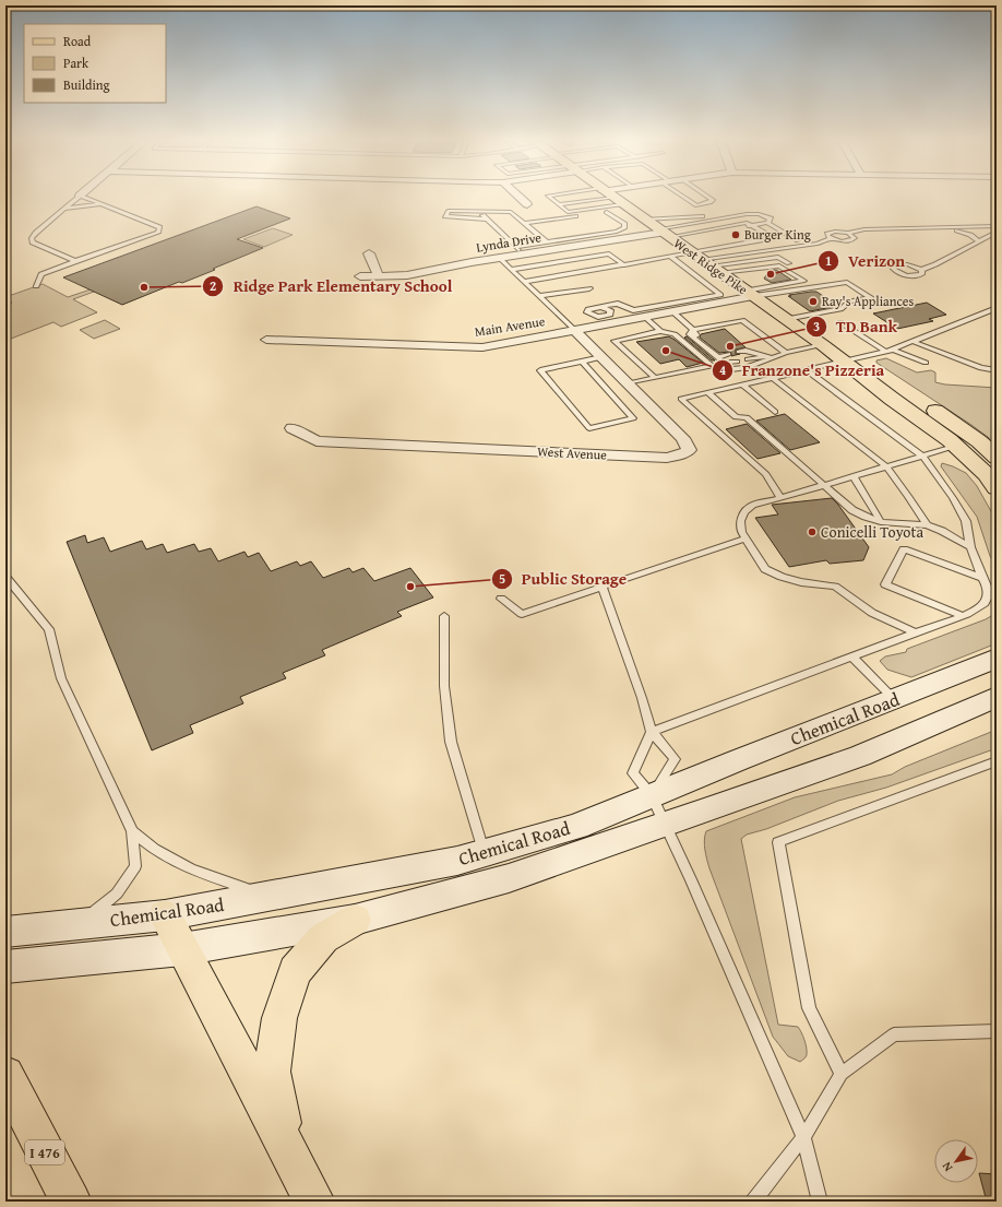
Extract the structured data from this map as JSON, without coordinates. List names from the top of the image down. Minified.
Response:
{"streets":{"main road":["West Ridge Pike","Chemical Road","I 476"],"street":["Lynda Drive","Main Avenue","West Avenue"]},"crossings":[["Lynda Drive","West Ridge Pike"],["West Ridge Pike","Main Avenue"],["Main Avenue","West Avenue"]],"places":["Burger King","Verizon","Ridge Park Elementary School","Ray's Appliances","TD Bank","Franzone's Pizzeria","Conicelli Toyota","Public Storage"],"legend":["Road","Park","Building"],"north":"bottom left"}
